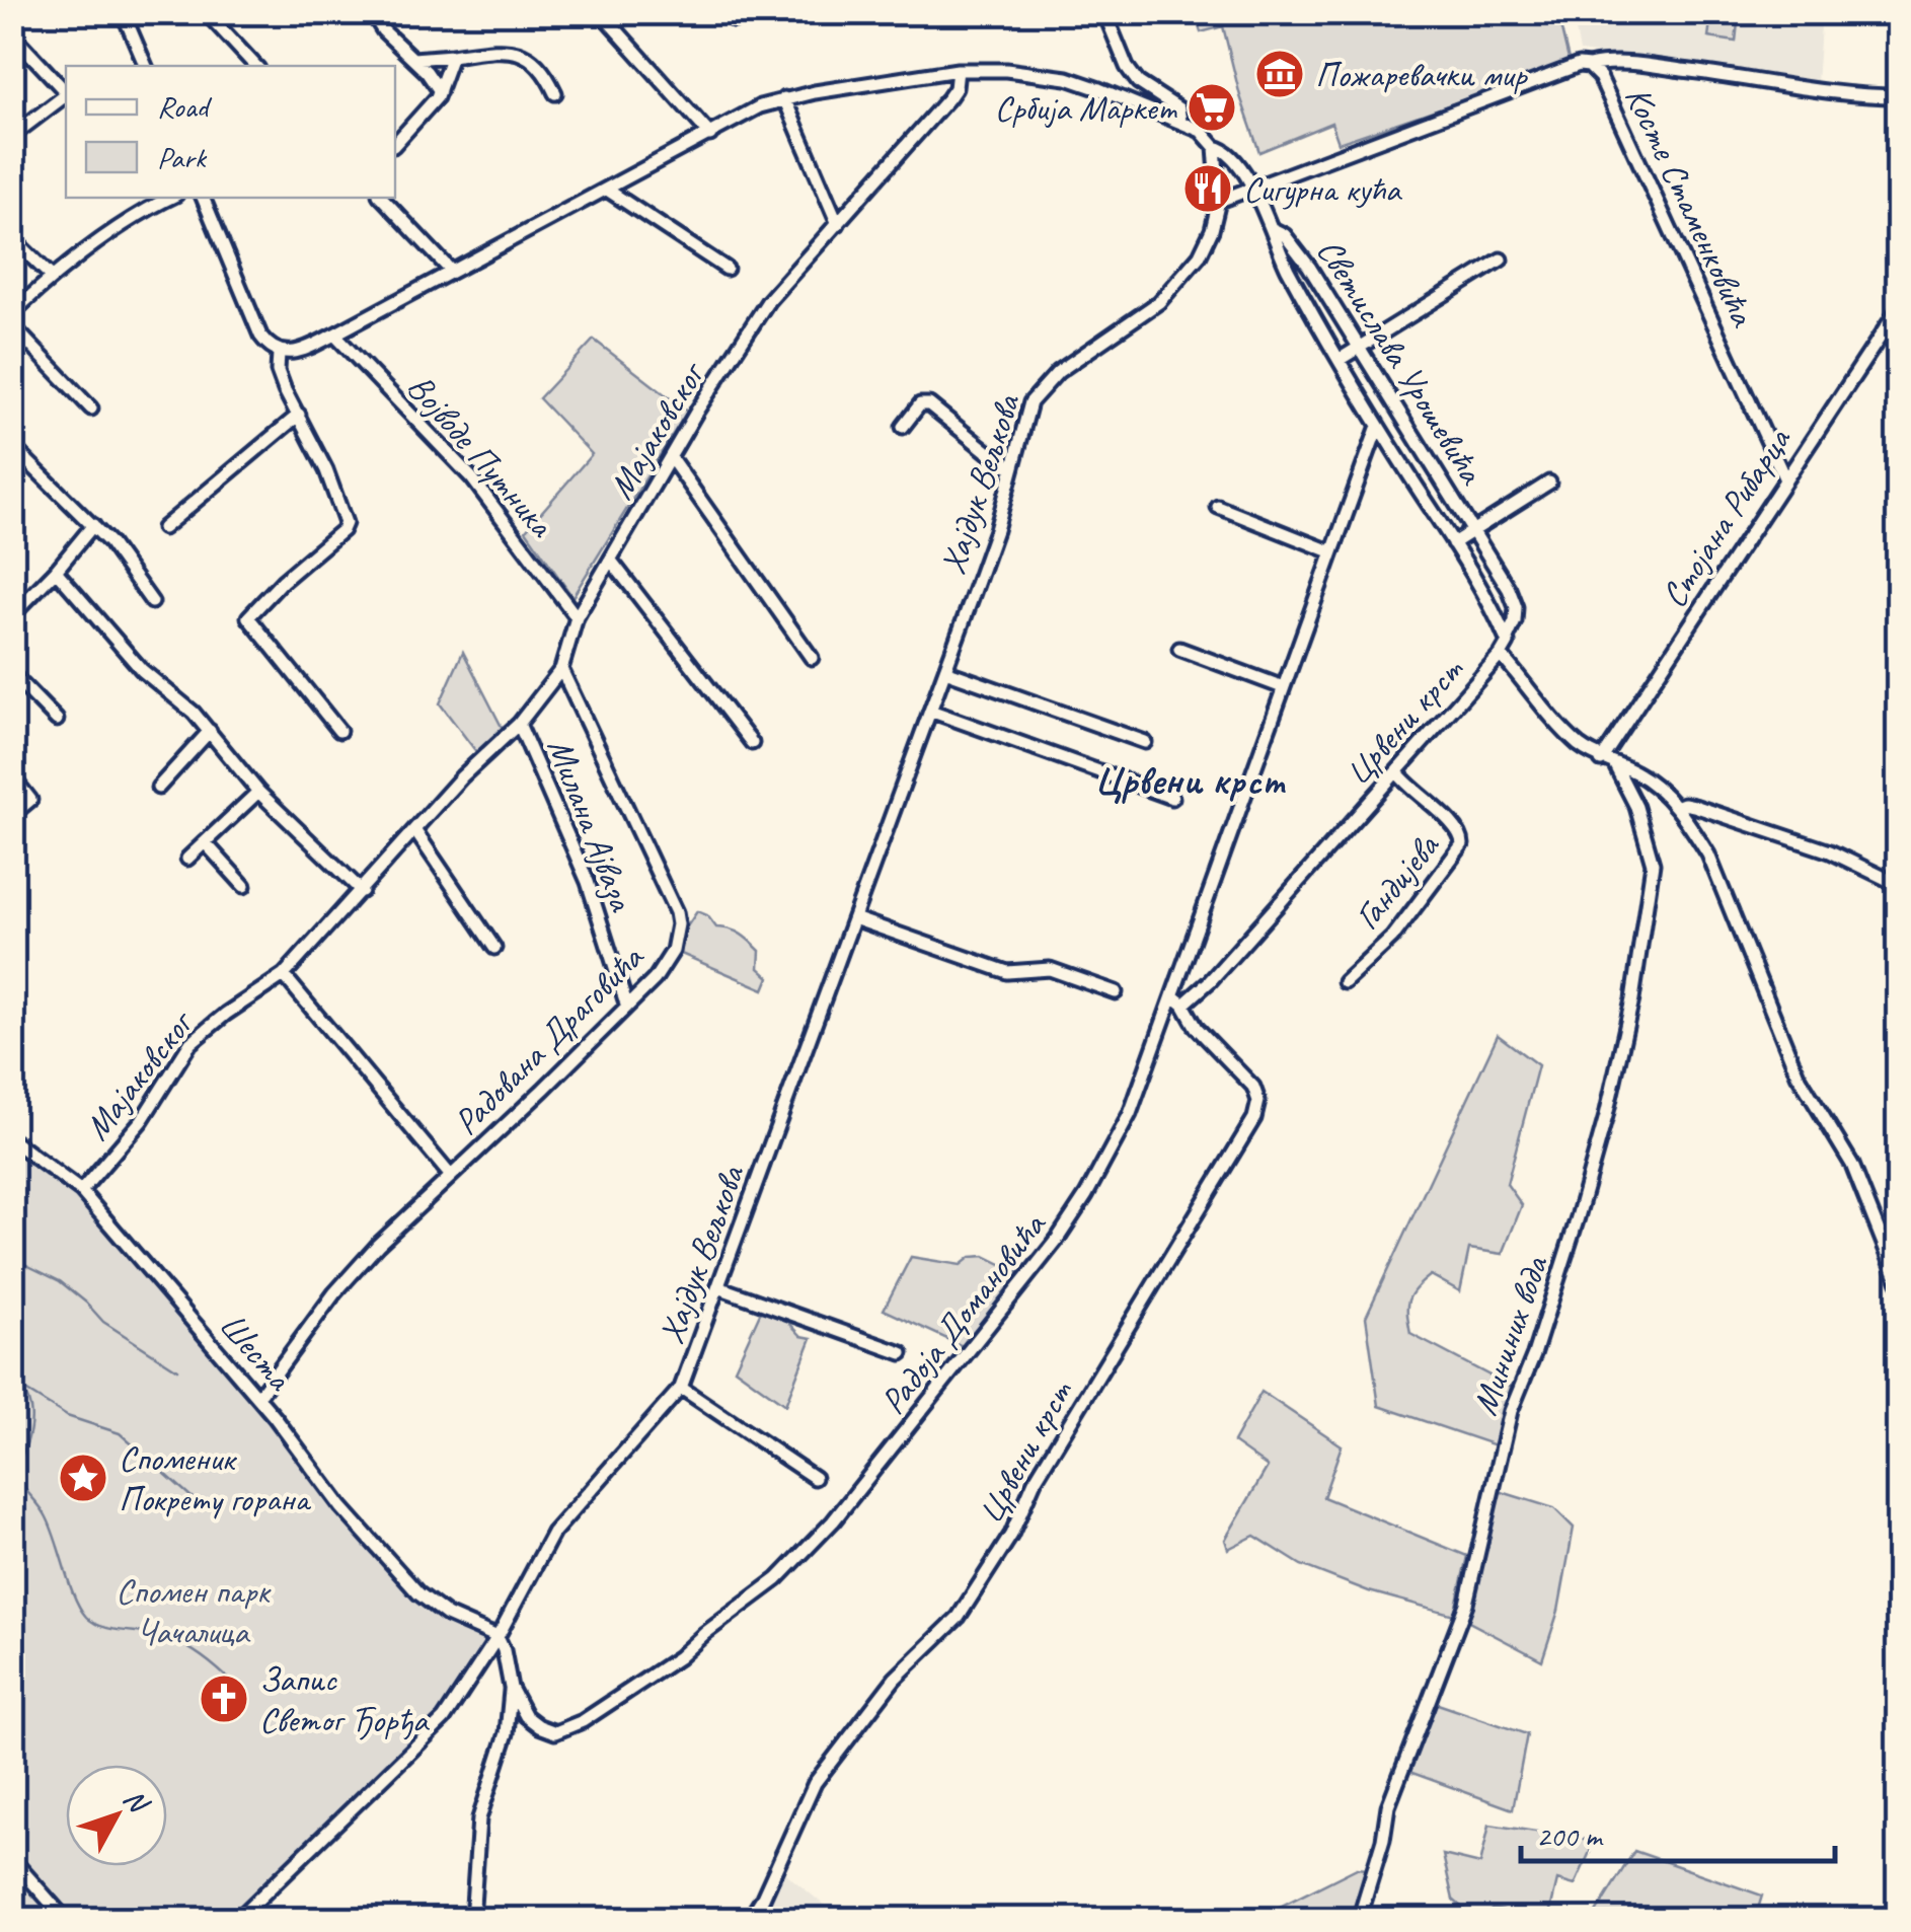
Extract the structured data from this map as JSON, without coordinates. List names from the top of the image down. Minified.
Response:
{"streets":{"street":["Косте Стаменковића","Светислава Урошевића","Мајаковског","Војводе Путника","Хајдук Вељкова","Стојана Рибарца","Црвени крст","Милана Ајваза","Гандијева","Радована Драговића","Радоја Домановића","Мининих вода","Шеста"]},"crossings":[["Косте Стаменковића","Светислава Урошевића"],["Косте Стаменковића","Хајдук Вељкова"],["Косте Стаменковића","Стојана Рибарца"],["Светислава Урошевића","Хајдук Вељкова"],["Светислава Урошевића","Црвени крст"],["Светислава Урошевића","Радоја Домановића"],["Мајаковског","Војводе Путника"],["Мајаковског","Милана Ајваза"],["Мајаковског","Радована Драговића"],["Мајаковског","Шеста"],["Хајдук Вељкова","Радоја Домановића"],["Хајдук Вељкова","Шеста"],["Црвени крст","Гандијева"],["Црвени крст","Радоја Домановића"],["Милана Ајваза","Радована Драговића"],["Радована Драговића","Шеста"],["Радоја Домановића","Шеста"]],"districts":["Црвени крст"],"parks":["Спомен парк Чачалица"],"places":{"museum":["Пожаревачки мир"],"supermarket":["Србија Маркет"],"restaurant":["Сигурна кућа"],"place":["Споменик Покрету горана"],"church":["Запис Светог Ђорђа"]},"legend":["Road","Park"],"scale_bar":"200 m","north":"top right"}
